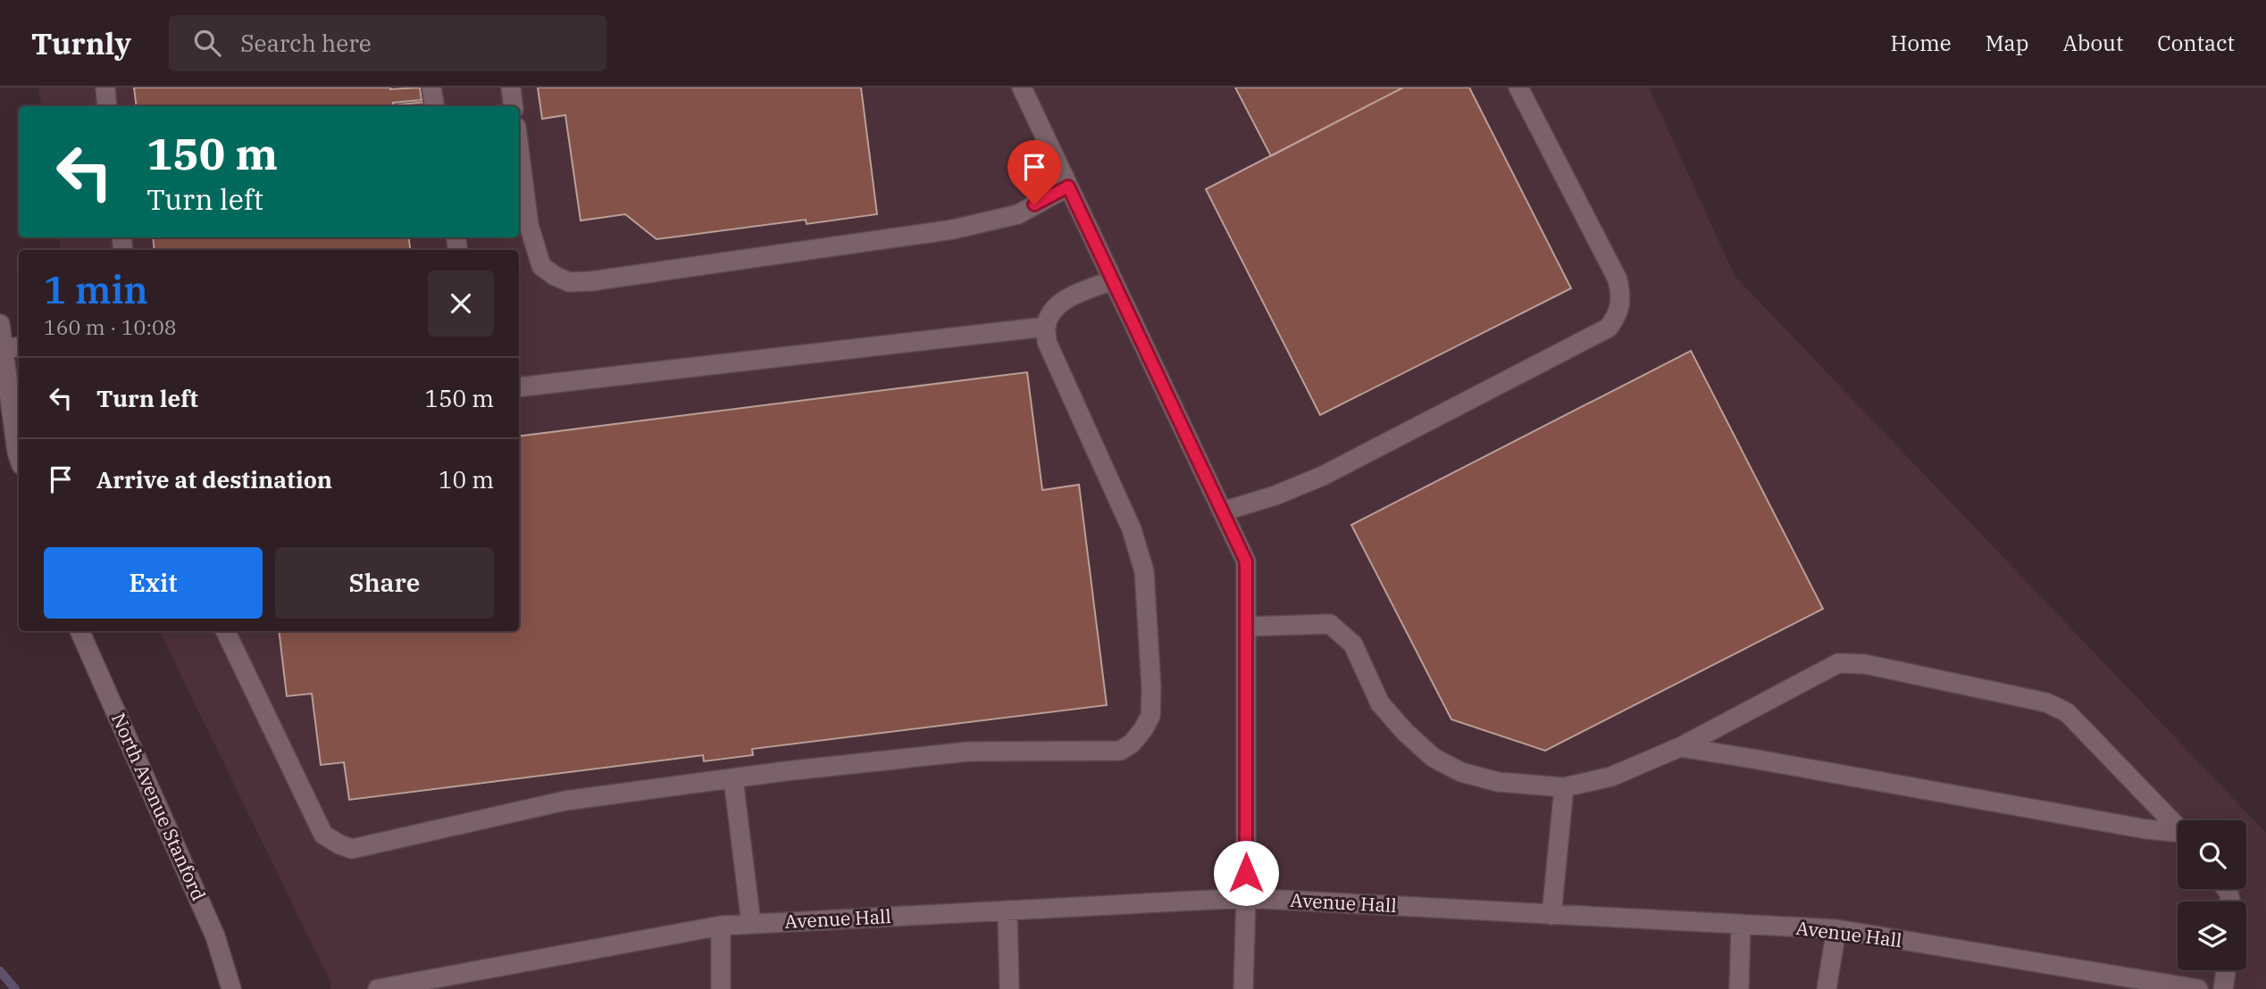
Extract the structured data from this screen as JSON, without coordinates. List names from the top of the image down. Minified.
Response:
{"streets":{"street":["North Avenue Stanford","Avenue Hall"]},"page":{"header":"Turnly","search":"Search here","nav":["Home","Map","About","Contact"],"turn":["150 m","Turn left"],"heading":["1 min","160 m · 10:08"],"list":[{"name":"Turn left","value":"150 m"},{"name":"Arrive at destination","value":"10 m"}],"buttons":["Exit","Share"]}}
